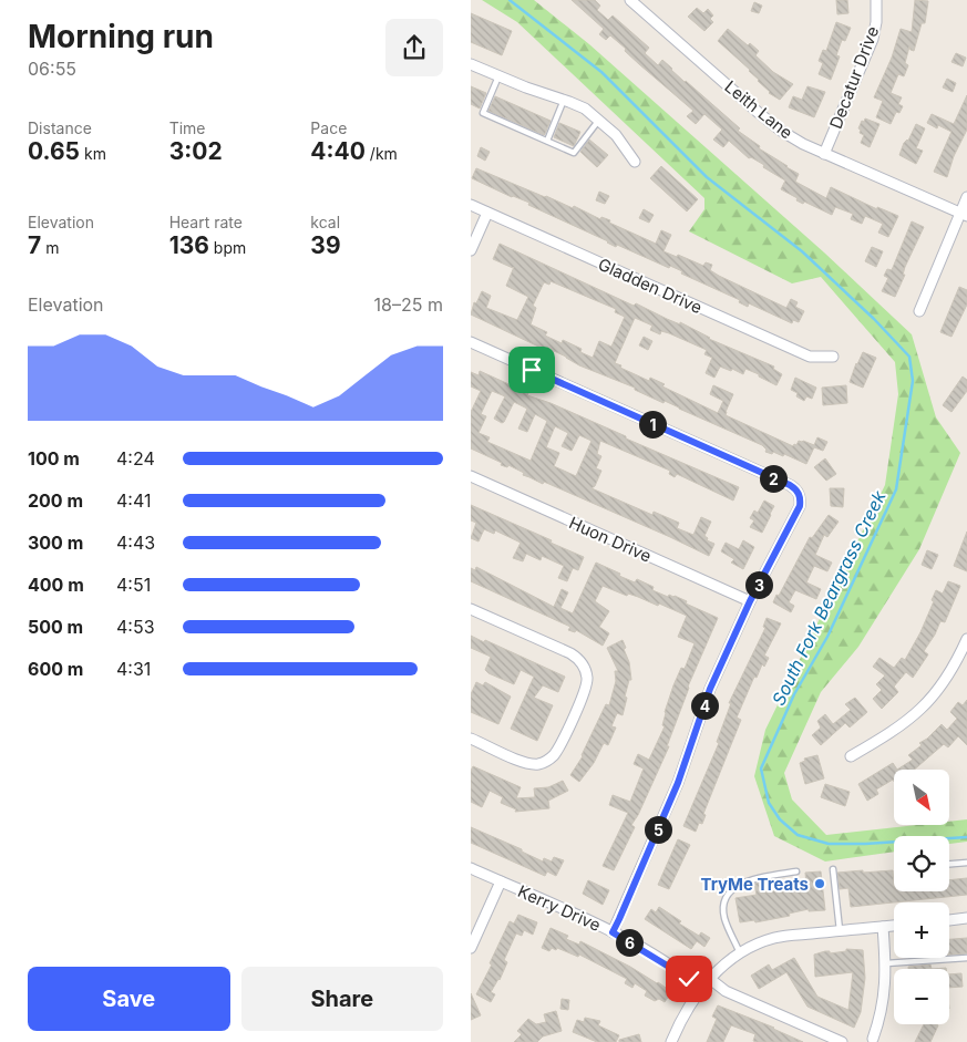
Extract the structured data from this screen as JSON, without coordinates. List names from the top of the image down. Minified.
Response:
{"streets":{"street":["Decatur Drive","Leith Lane","Gladden Drive","Huon Drive","Kerry Drive"]},"crossings":[["Decatur Drive","Leith Lane"]],"water":["South Fork Beargrass Creek"],"places":["TryMe Treats"],"north":"bottom right","page":{"heading":["Morning run","06:55"],"stats":[["Distance","0.65 km"],["Time","3:02"],["Pace","4:40 /km"],["Elevation","7 m"],["Heart rate","136 bpm"],["kcal","39"]],"chart":["Elevation","18–25 m"],"pins":["1","2","3","4","5","6"],"list":[{"name":"100 m","note":"4:24"},{"name":"200 m","note":"4:41"},{"name":"300 m","note":"4:43"},{"name":"400 m","note":"4:51"},{"name":"500 m","note":"4:53"},{"name":"600 m","note":"4:31"}],"map_buttons":["+","−"],"buttons":["Save","Share"]}}
